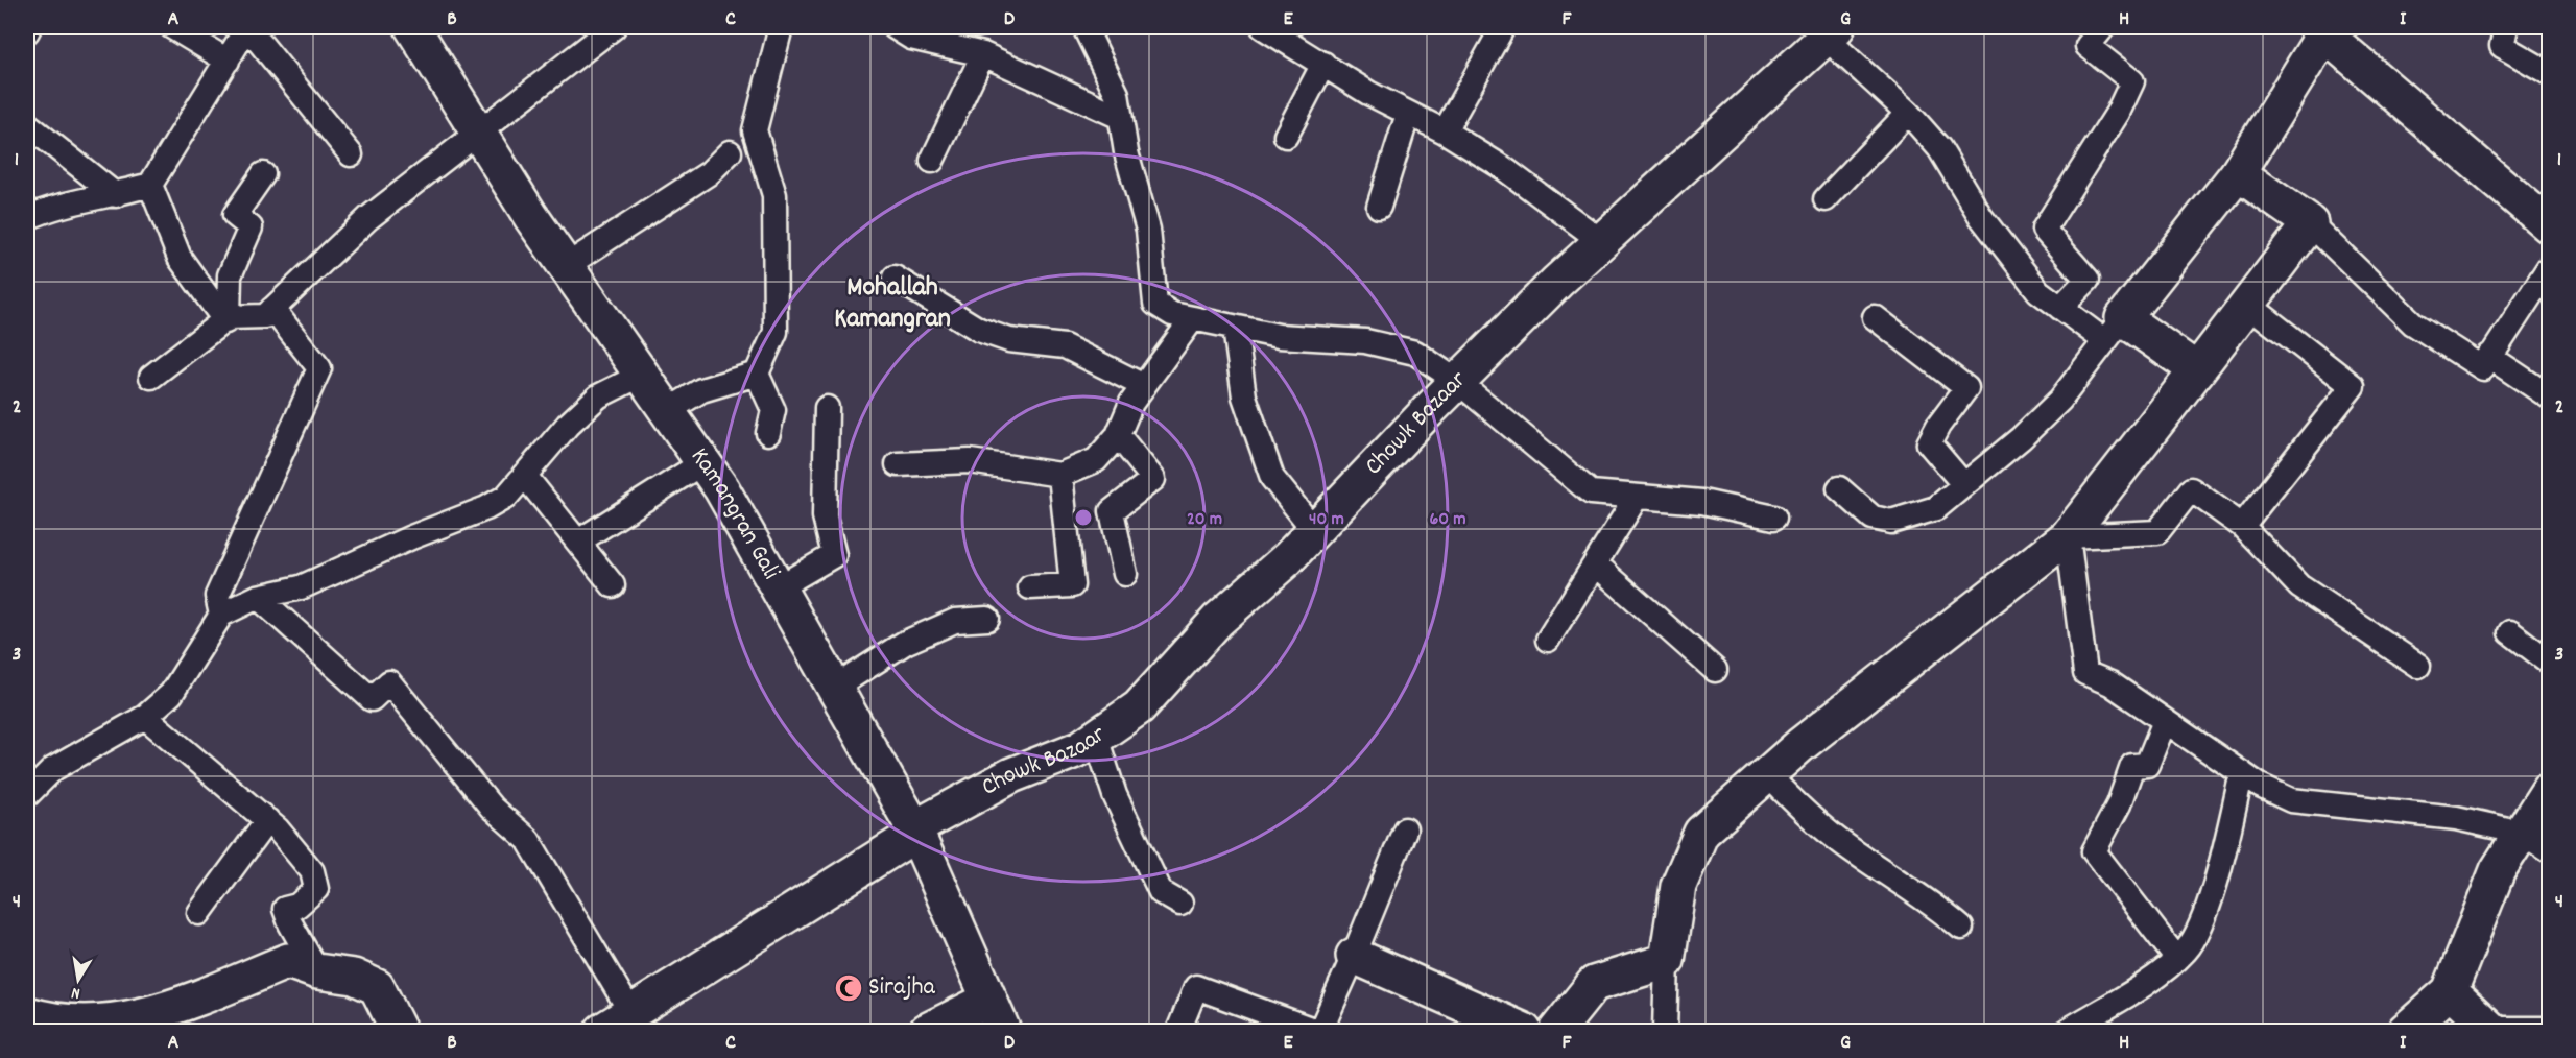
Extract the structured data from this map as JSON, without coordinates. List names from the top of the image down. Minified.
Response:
{"streets":{"street":["Chowk Bazaar","Kamangran Gali"]},"crossings":[["Chowk Bazaar","Kamangran Gali"]],"districts":["Mohallah Kamangran"],"places":{"mosque":["Sirajha"]},"north":"bottom","grid":{"columns":["A","B","C","D","E","F","G","H","I"],"rows":["1","2","3","4"]},"rings":["20 m","40 m","60 m"]}
